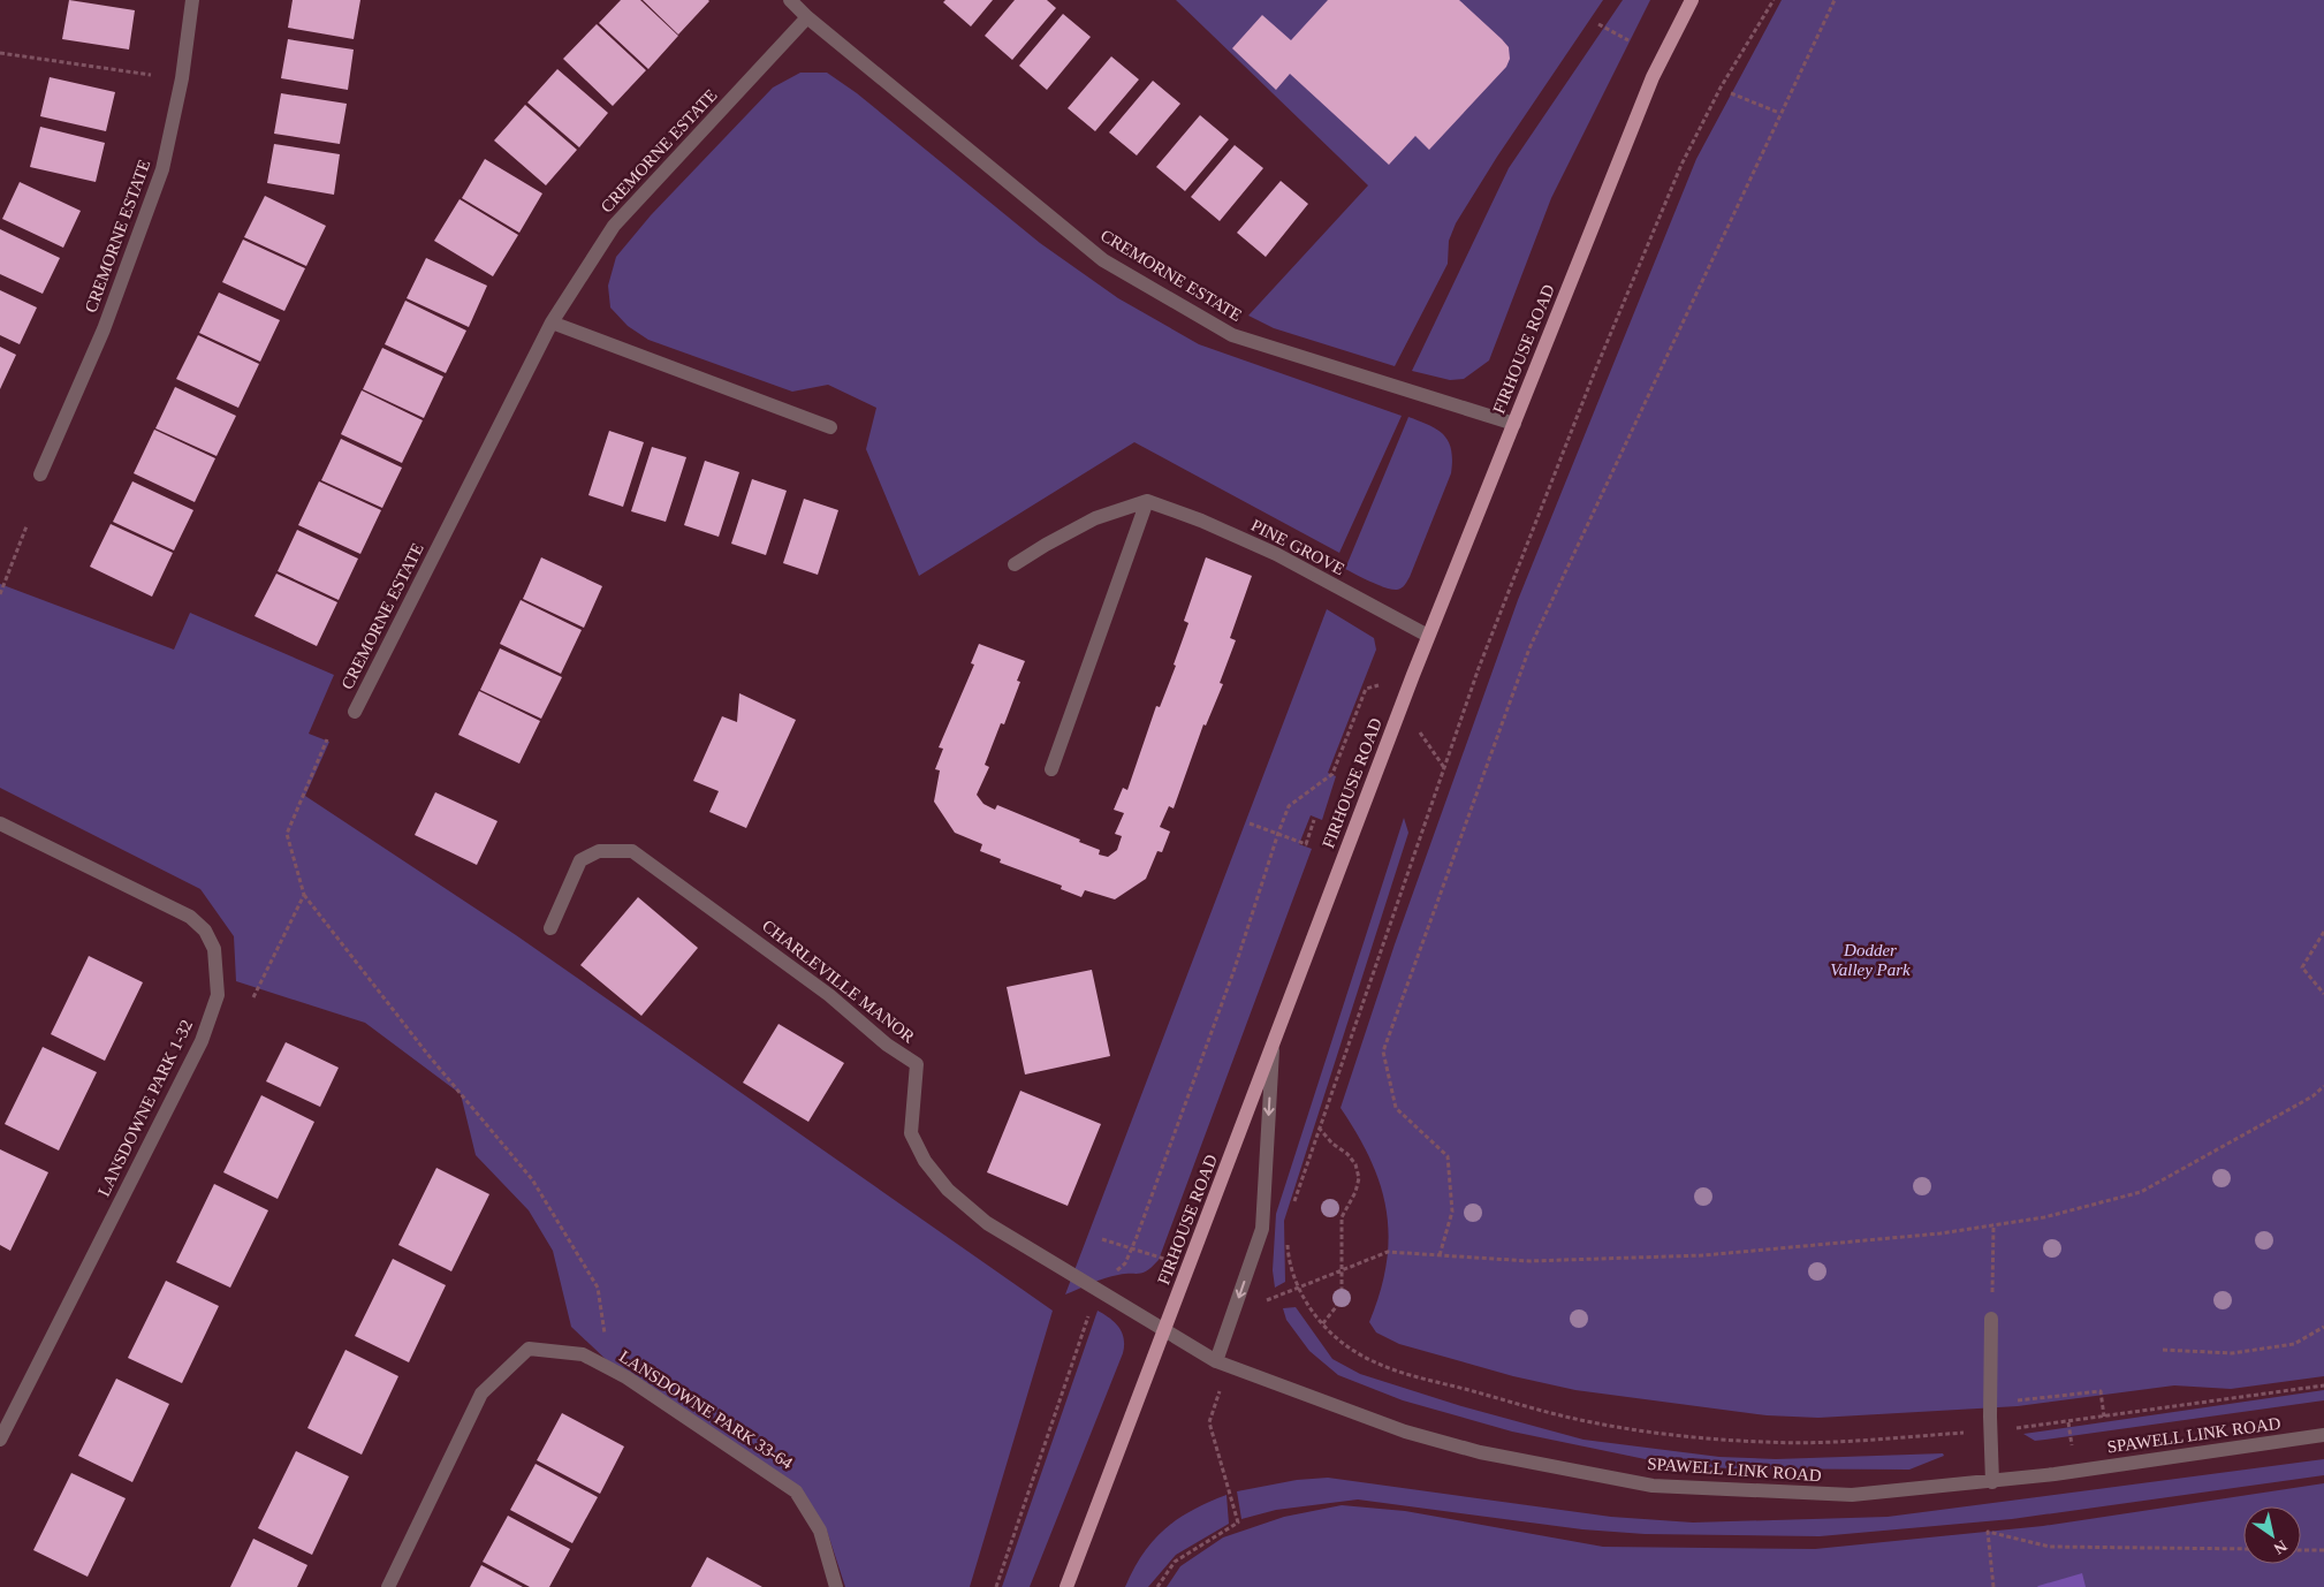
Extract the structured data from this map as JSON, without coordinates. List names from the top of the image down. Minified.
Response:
{"streets":{"main road":["FIRHOUSE ROAD"],"street":["CREMORNE ESTATE","PINE GROVE","CHARLEVILLE MANOR","LANSDOWNE PARK 1-32","LANSDOWNE PARK 33-64","SPAWELL LINK ROAD"]},"crossings":[["CREMORNE ESTATE","FIRHOUSE ROAD"],["FIRHOUSE ROAD","PINE GROVE"],["FIRHOUSE ROAD","CHARLEVILLE MANOR"],["FIRHOUSE ROAD","SPAWELL LINK ROAD"],["CHARLEVILLE MANOR","SPAWELL LINK ROAD"]],"parks":["Dodder Valley Park"],"north":"bottom right"}
